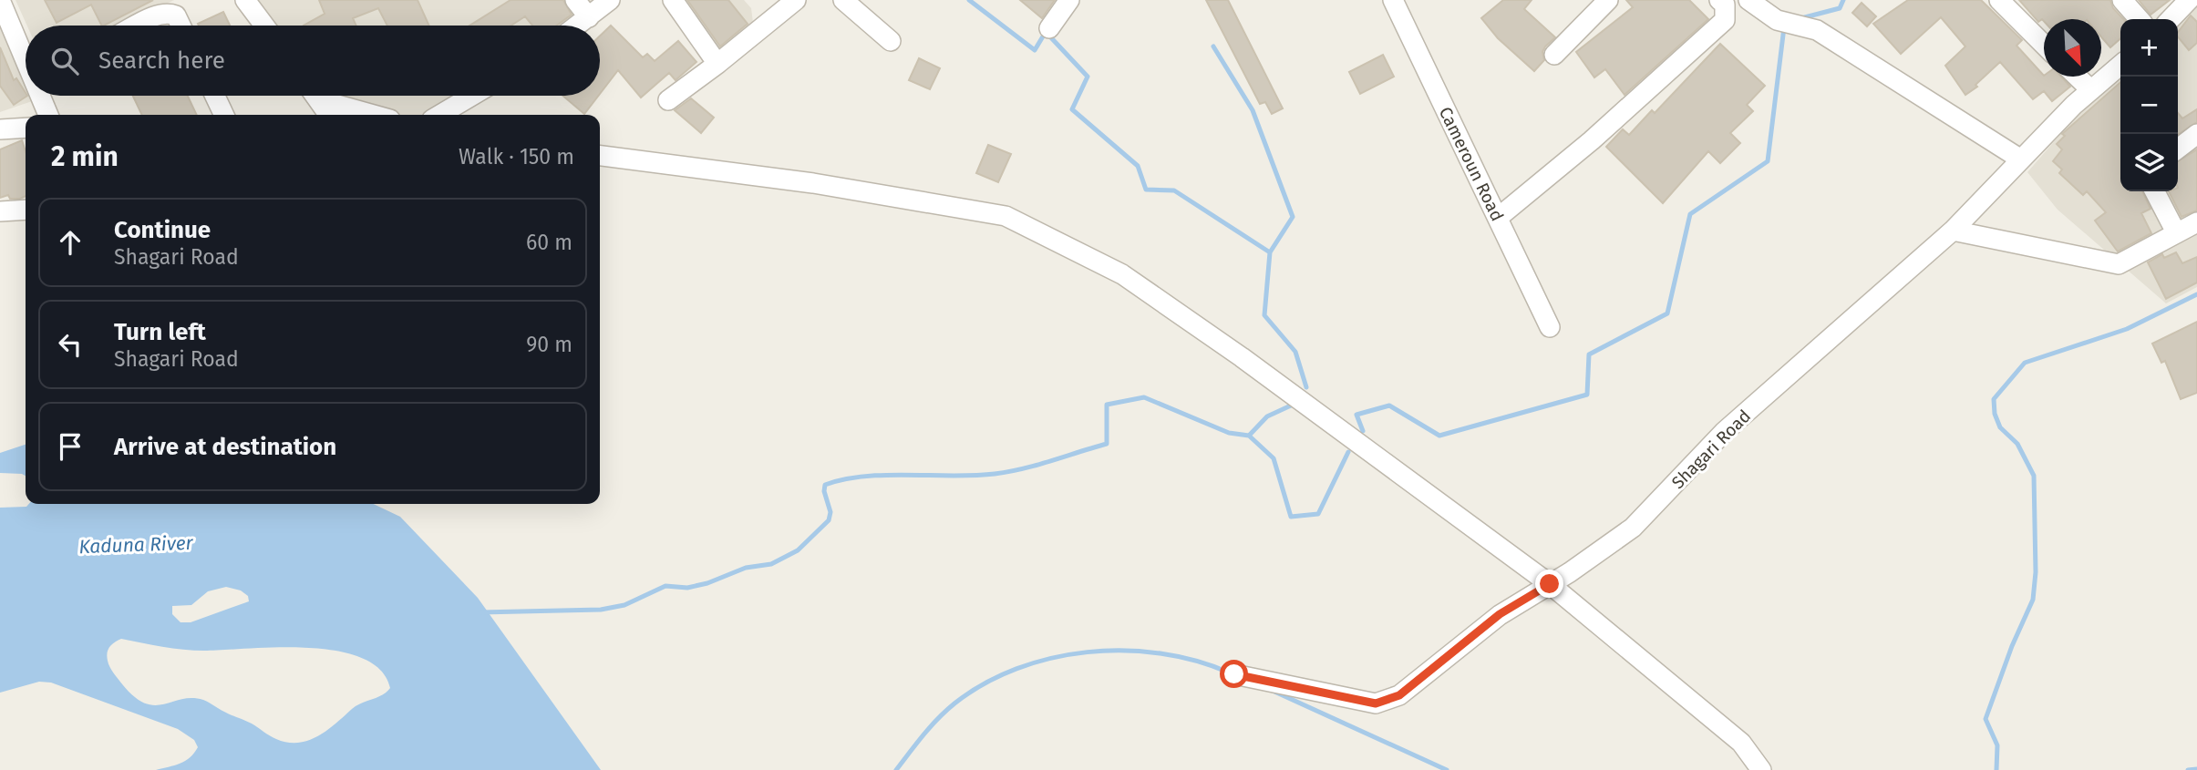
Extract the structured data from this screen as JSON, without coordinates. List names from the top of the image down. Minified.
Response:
{"streets":{"street":["Cameroun Road","Shagari Road"]},"water":["Kaduna River"],"north":"bottom right","page":{"map_buttons":["+","−"],"search":"Search here","heading":["2 min","Walk · 150 m"],"list":[["Continue","Shagari Road","60 m"],["Turn left","Shagari Road","90 m"],"Arrive at destination"]}}
